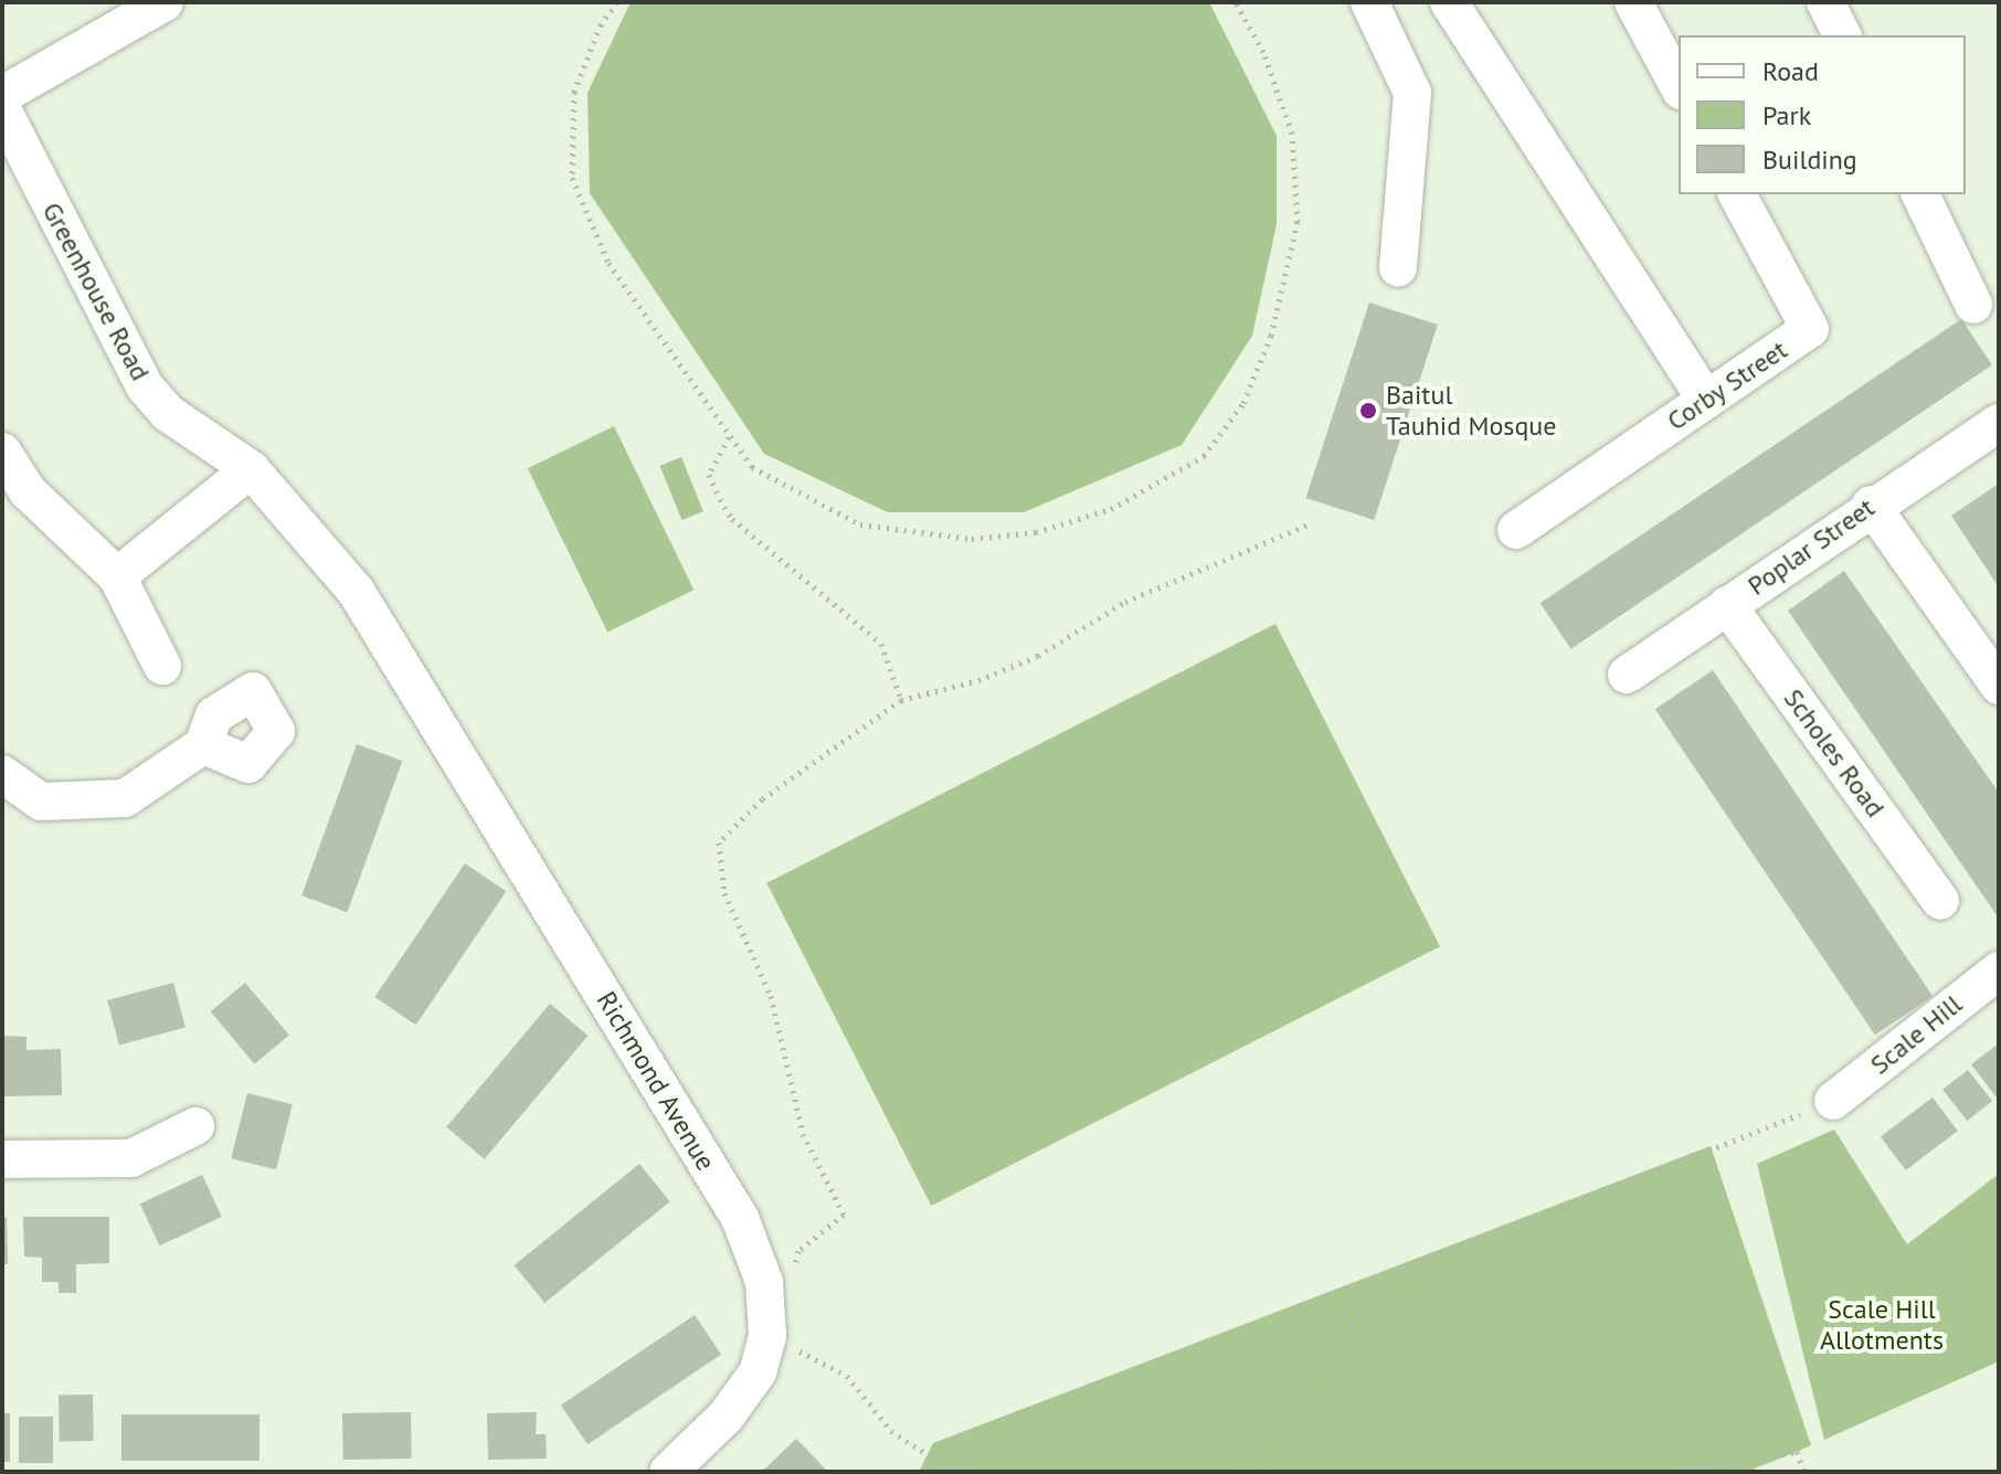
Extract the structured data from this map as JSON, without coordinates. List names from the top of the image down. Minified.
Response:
{"streets":{"street":["Greenhouse Road","Corby Street","Poplar Street","Scholes Road","Scale Hill","Richmond Avenue"]},"crossings":[["Greenhouse Road","Richmond Avenue"],["Poplar Street","Scholes Road"]],"parks":["Scale Hill Allotments"],"places":["Baitul Tauhid Mosque"],"legend":["Road","Park","Building"]}
